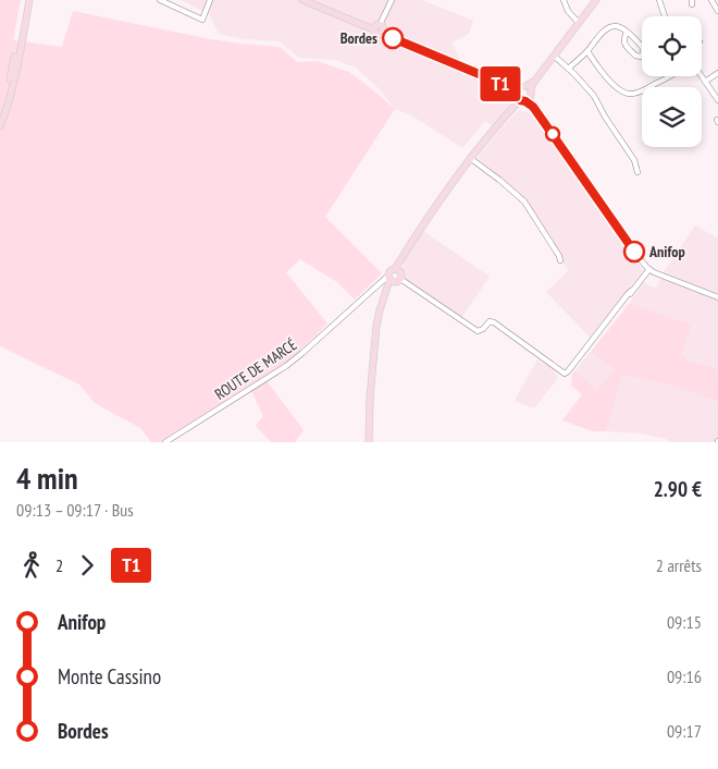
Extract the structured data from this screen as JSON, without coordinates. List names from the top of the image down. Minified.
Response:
{"streets":{"street":["ROUTE DE MARCÉ"]},"places":["Bordes","Anifop"],"lines":["bus line T1"],"page":{"on_map":"T1","heading":["4 min","09:13 – 09:17 · Bus","2.90 €"],"legs":["2","T1","2 arrêts"],"list":[{"name":"Anifop","value":"09:15"},{"name":"Monte Cassino","value":"09:16"},{"name":"Bordes","value":"09:17"}]}}
